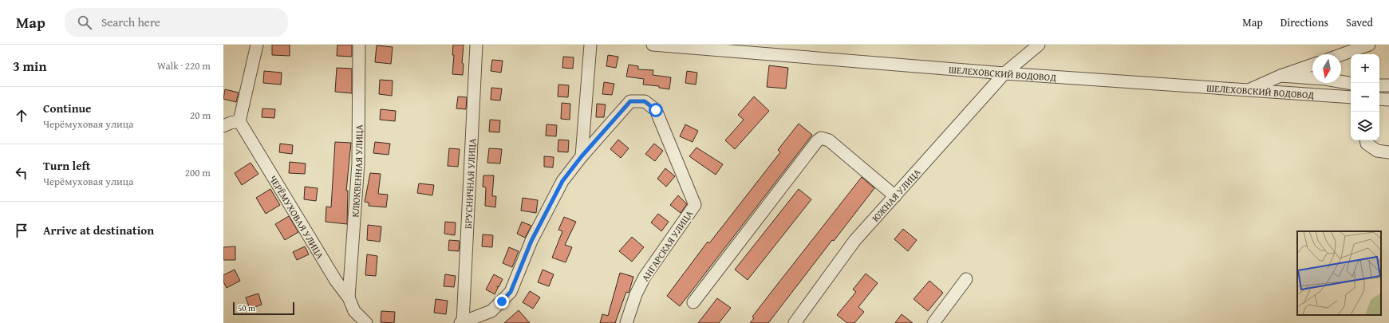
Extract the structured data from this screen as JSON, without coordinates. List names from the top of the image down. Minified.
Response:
{"streets":{"street":["ШЕЛЕХОВСКИЙ ВОДОВОД","КЛЮКВЕННАЯ УЛИЦА","БРУСНИЧНАЯ УЛИЦА","ЮЖНАЯ УЛИЦА","ЧЕРЁМУХОВАЯ УЛИЦА","АНГАРСКАЯ УЛИЦА"]},"crossings":[["ШЕЛЕХОВСКИЙ ВОДОВОД","ЮЖНАЯ УЛИЦА"],["КЛЮКВЕННАЯ УЛИЦА","ЧЕРЁМУХОВАЯ УЛИЦА"]],"scale_bar":"50 m","north":"bottom","page":{"header":"Map","search":"Search here","nav":["Map","Directions","Saved"],"heading":["3 min","Walk · 220 m"],"map_buttons":["+","−"],"list":[["Continue","Черёмуховая улица","20 m"],["Turn left","Черёмуховая улица","200 m"],"Arrive at destination"],"scale":"50 m"}}
